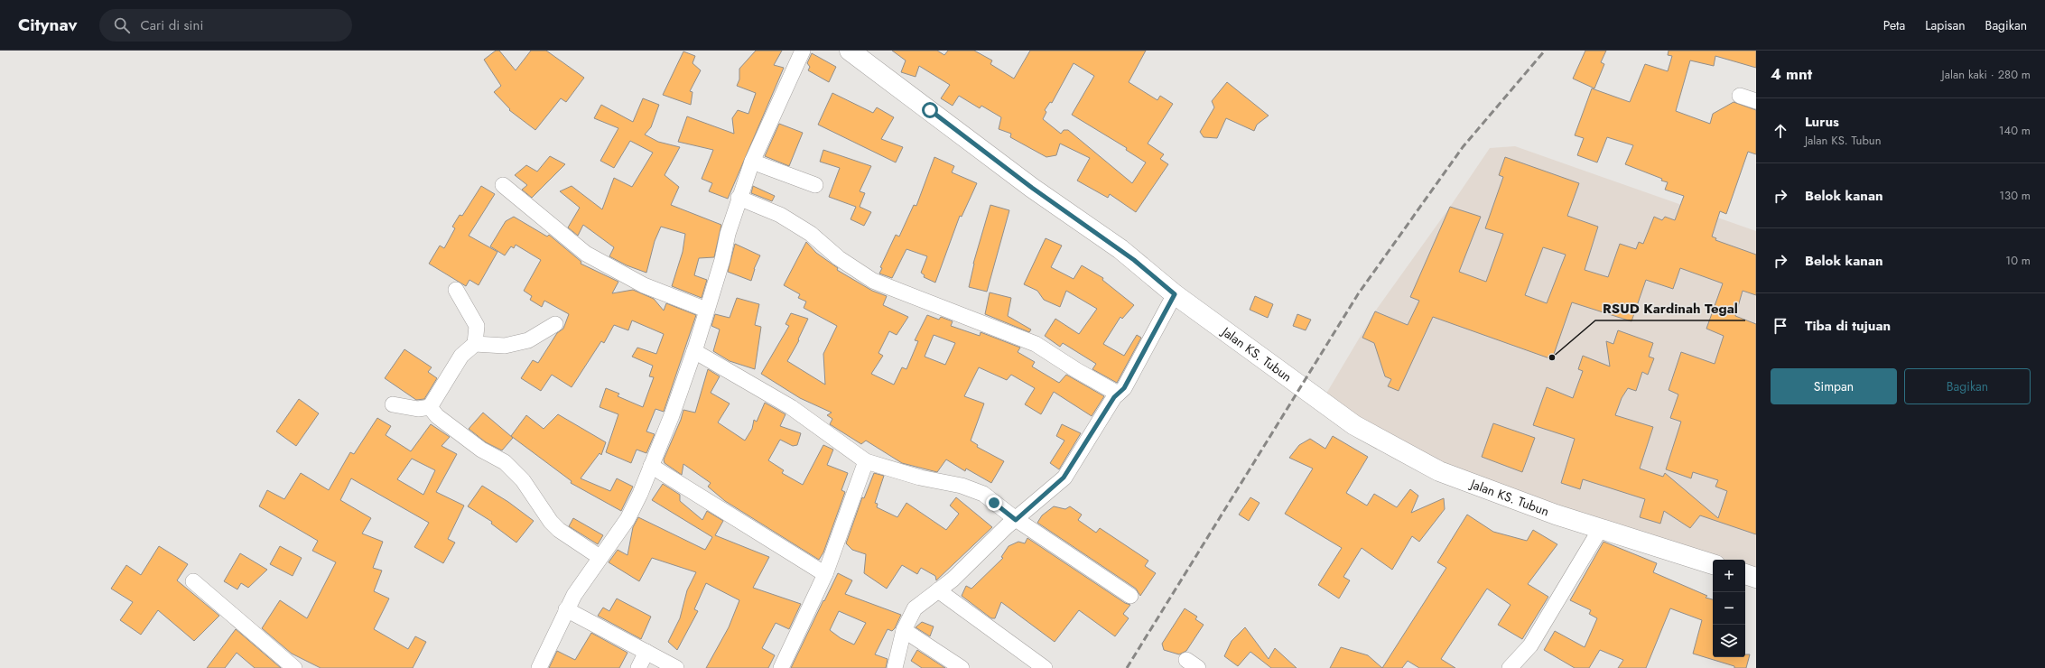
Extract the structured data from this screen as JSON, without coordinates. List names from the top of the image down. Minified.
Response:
{"streets":{"main road":["Jalan KS. Tubun"]},"places":["RSUD Kardinah Tegal"],"page":{"header":"Citynav","search":"Cari di sini","nav":["Peta","Lapisan","Bagikan"],"heading":["4 mnt","Jalan kaki · 280 m"],"list":[["Lurus","Jalan KS. Tubun","140 m"],["Belok kanan","130 m"],["Belok kanan","10 m"],"Tiba di tujuan"],"buttons":["Simpan","Bagikan"],"map_buttons":["+","−"]}}
